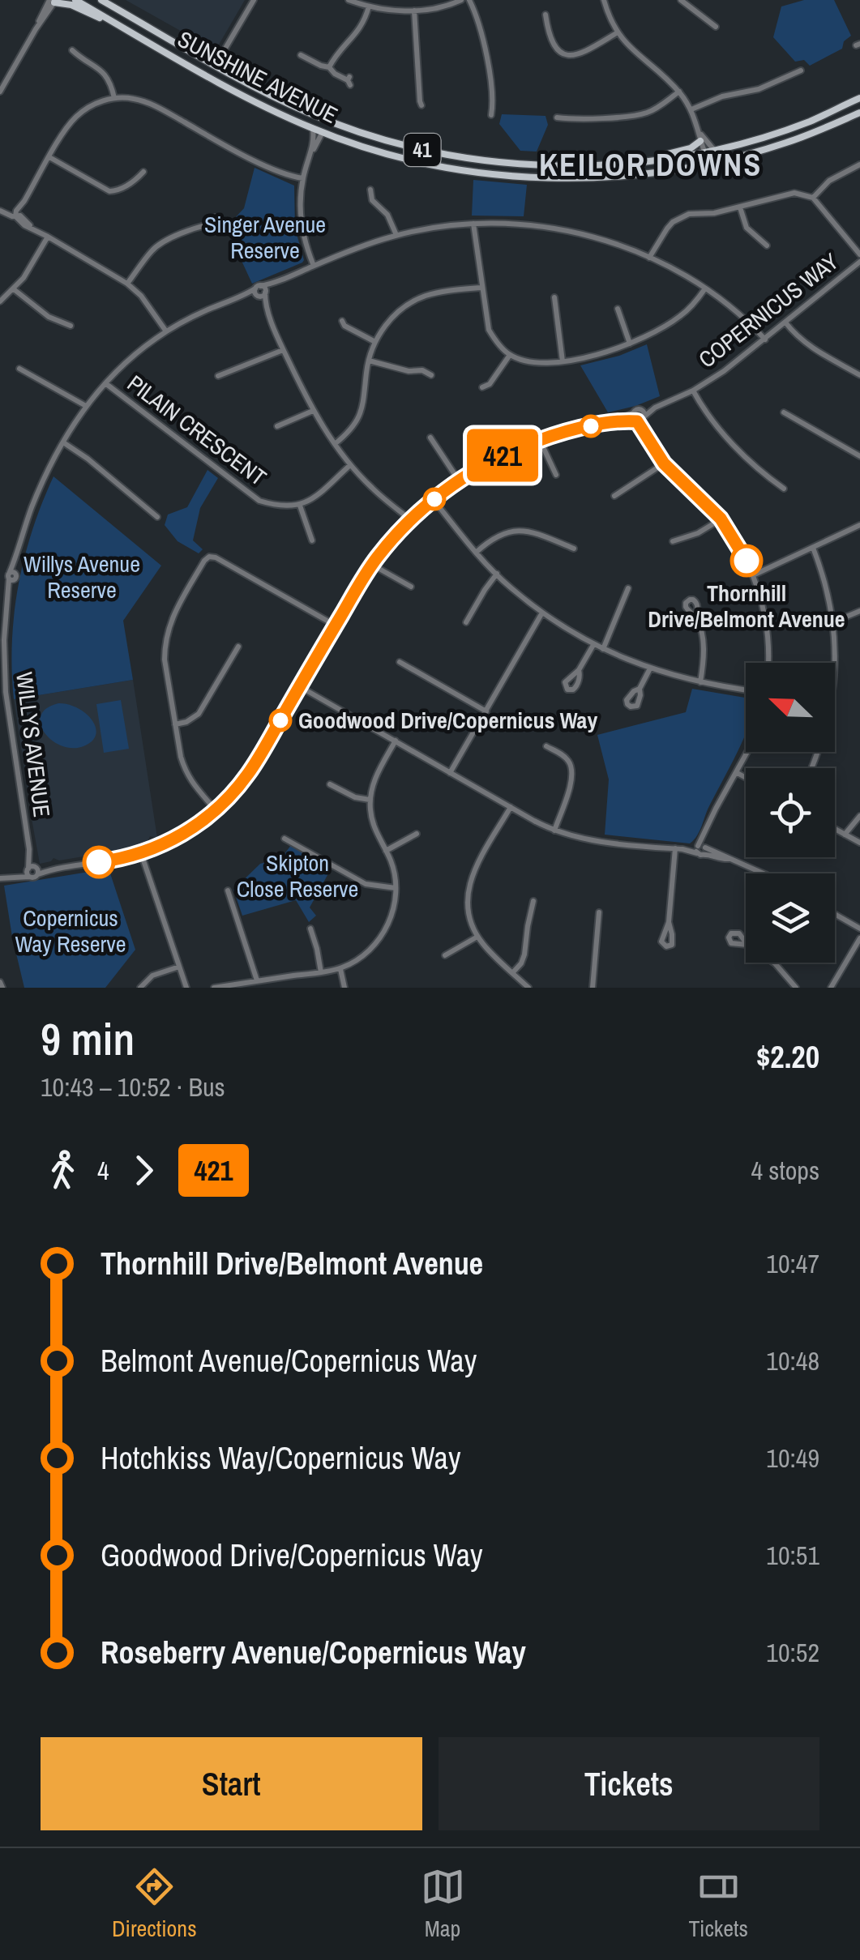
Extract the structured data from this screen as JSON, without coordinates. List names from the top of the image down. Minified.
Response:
{"streets":{"main road":["SUNSHINE AVENUE","41"],"street":["COPERNICUS WAY","PILAIN CRESCENT","WILLYS AVENUE"]},"crossings":[["COPERNICUS WAY","WILLYS AVENUE"],["PILAIN CRESCENT","WILLYS AVENUE"]],"districts":["KEILOR DOWNS"],"parks":["Singer Avenue Reserve","Willys Avenue Reserve","Skipton Close Reserve","Copernicus Way Reserve"],"places":["Thornhill Drive/Belmont Avenue","Goodwood Drive/Copernicus Way"],"lines":["bus line 421"],"north":"top left","page":{"on_map":"421","heading":["9 min","10:43 – 10:52 · Bus","$2.20"],"legs":["4","421","4 stops"],"list":[{"name":"Thornhill Drive/Belmont Avenue","value":"10:47"},{"name":"Belmont Avenue/Copernicus Way","value":"10:48"},{"name":"Hotchkiss Way/Copernicus Way","value":"10:49"},{"name":"Goodwood Drive/Copernicus Way","value":"10:51"},{"name":"Roseberry Avenue/Copernicus Way","value":"10:52"}],"buttons":["Start","Tickets"],"tabs":["Directions","Map","Tickets"]}}
